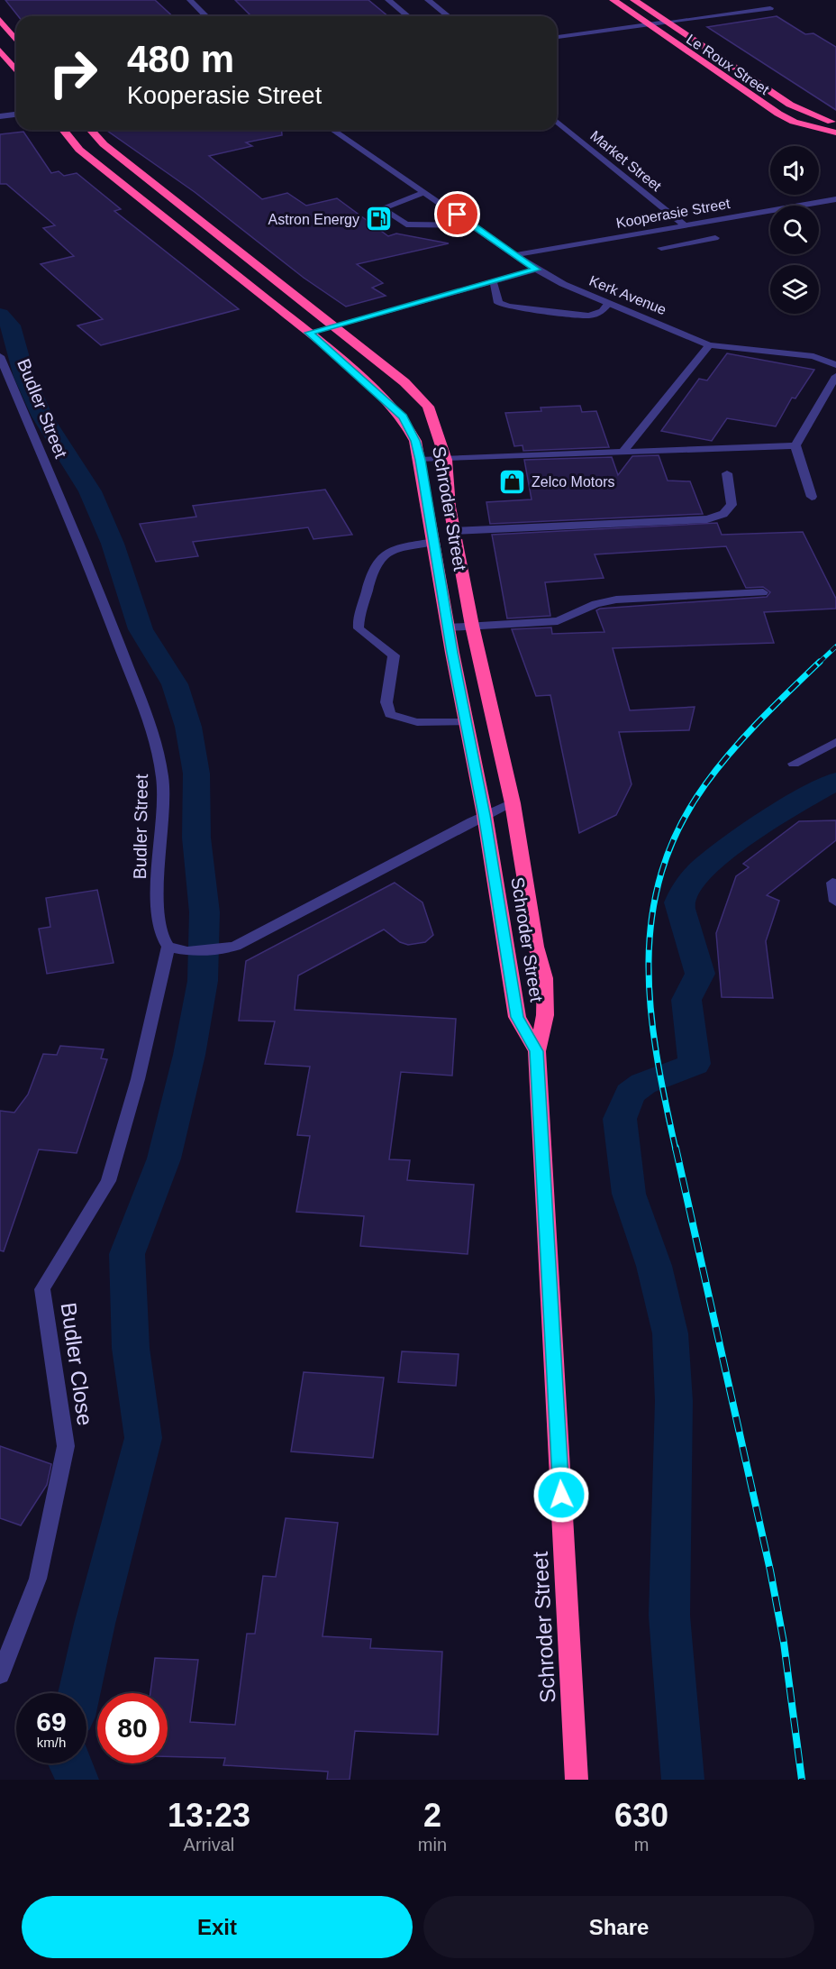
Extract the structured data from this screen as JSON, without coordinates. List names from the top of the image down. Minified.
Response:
{"streets":{"highway":["Le Roux Street","Schroder Street"],"street":["Market Street","Kooperasie Street","Kerk Avenue","Budler Street","Budler Close"]},"crossings":[["Market Street","Kooperasie Street"],["Kooperasie Street","Kerk Avenue"],["Budler Street","Budler Close"]],"places":{"fuel station":["Astron Energy"],"shop":["Zelco Motors"]},"page":{"turn":["480 m","Kooperasie Street"],"speed":"69 km/h","limit":"80","eta":["13:23","Arrival","2","min","630","m"],"buttons":["Exit","Share"]}}
